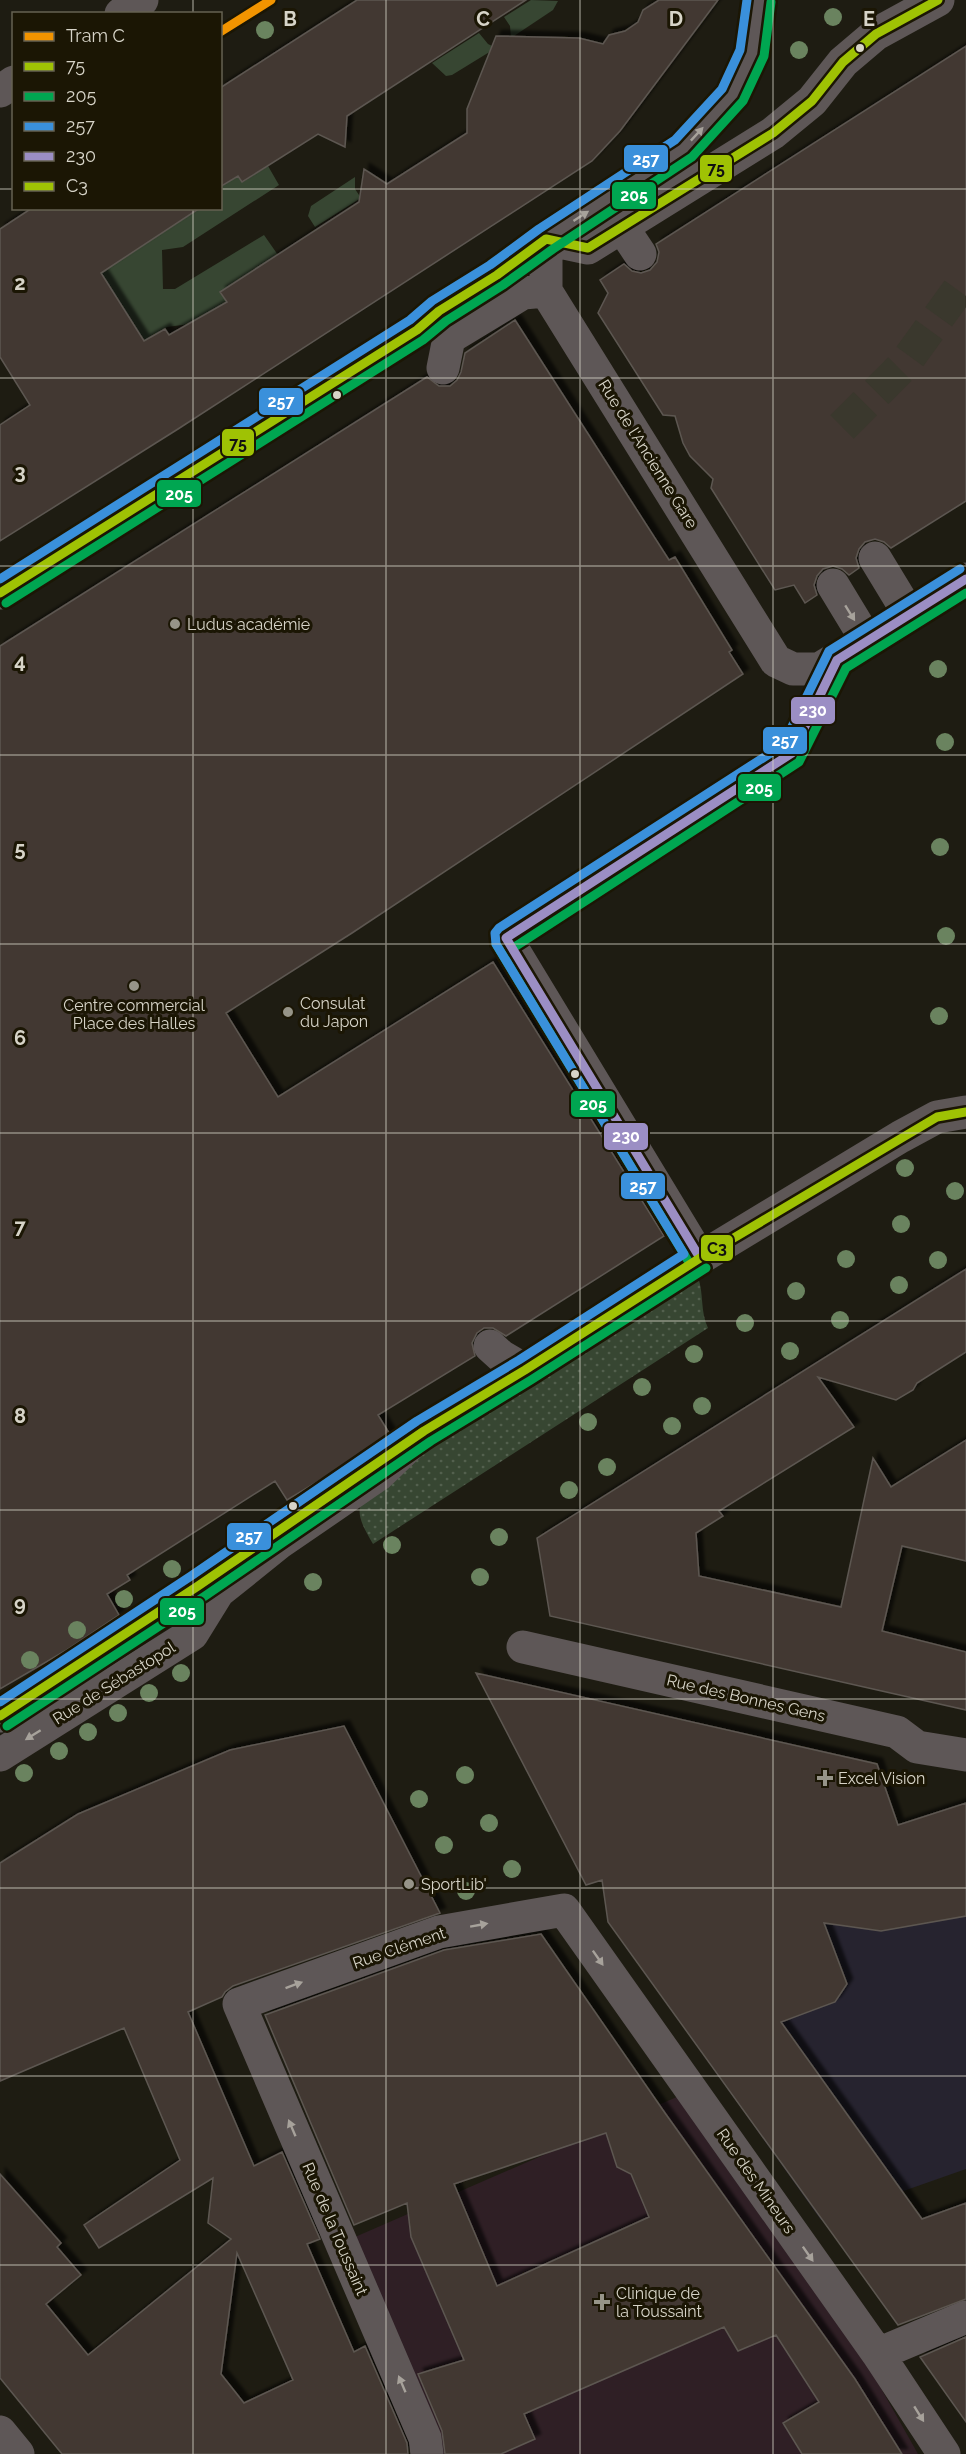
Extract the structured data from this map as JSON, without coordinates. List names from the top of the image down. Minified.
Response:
{"streets":{"street":["Rue de l'Ancienne Gare","Rue de Sébastopol","Rue des Bonnes Gens","Rue Clément","Rue des Mineurs","Rue de la Toussaint"]},"crossings":[["Rue Clément","Rue des Mineurs"],["Rue Clément","Rue de la Toussaint"]],"one_way":["Rue Clément","Rue des Mineurs","Rue de la Toussaint"],"places":{"other":["Ludus académie","Centre commercial Place des Halles","Consulat du Japon","SportLib'"],"health":["Excel Vision","Clinique de la Toussaint"]},"lines":["tram line C","transit line 75","transit line 257","transit line 205","transit line 230","transit line C3"],"legend":["Tram C","75","205","257","230","C3"],"grid":{"columns":["B","C","D","E"],"rows":["2","3","4","5","6","7","8","9"]}}
